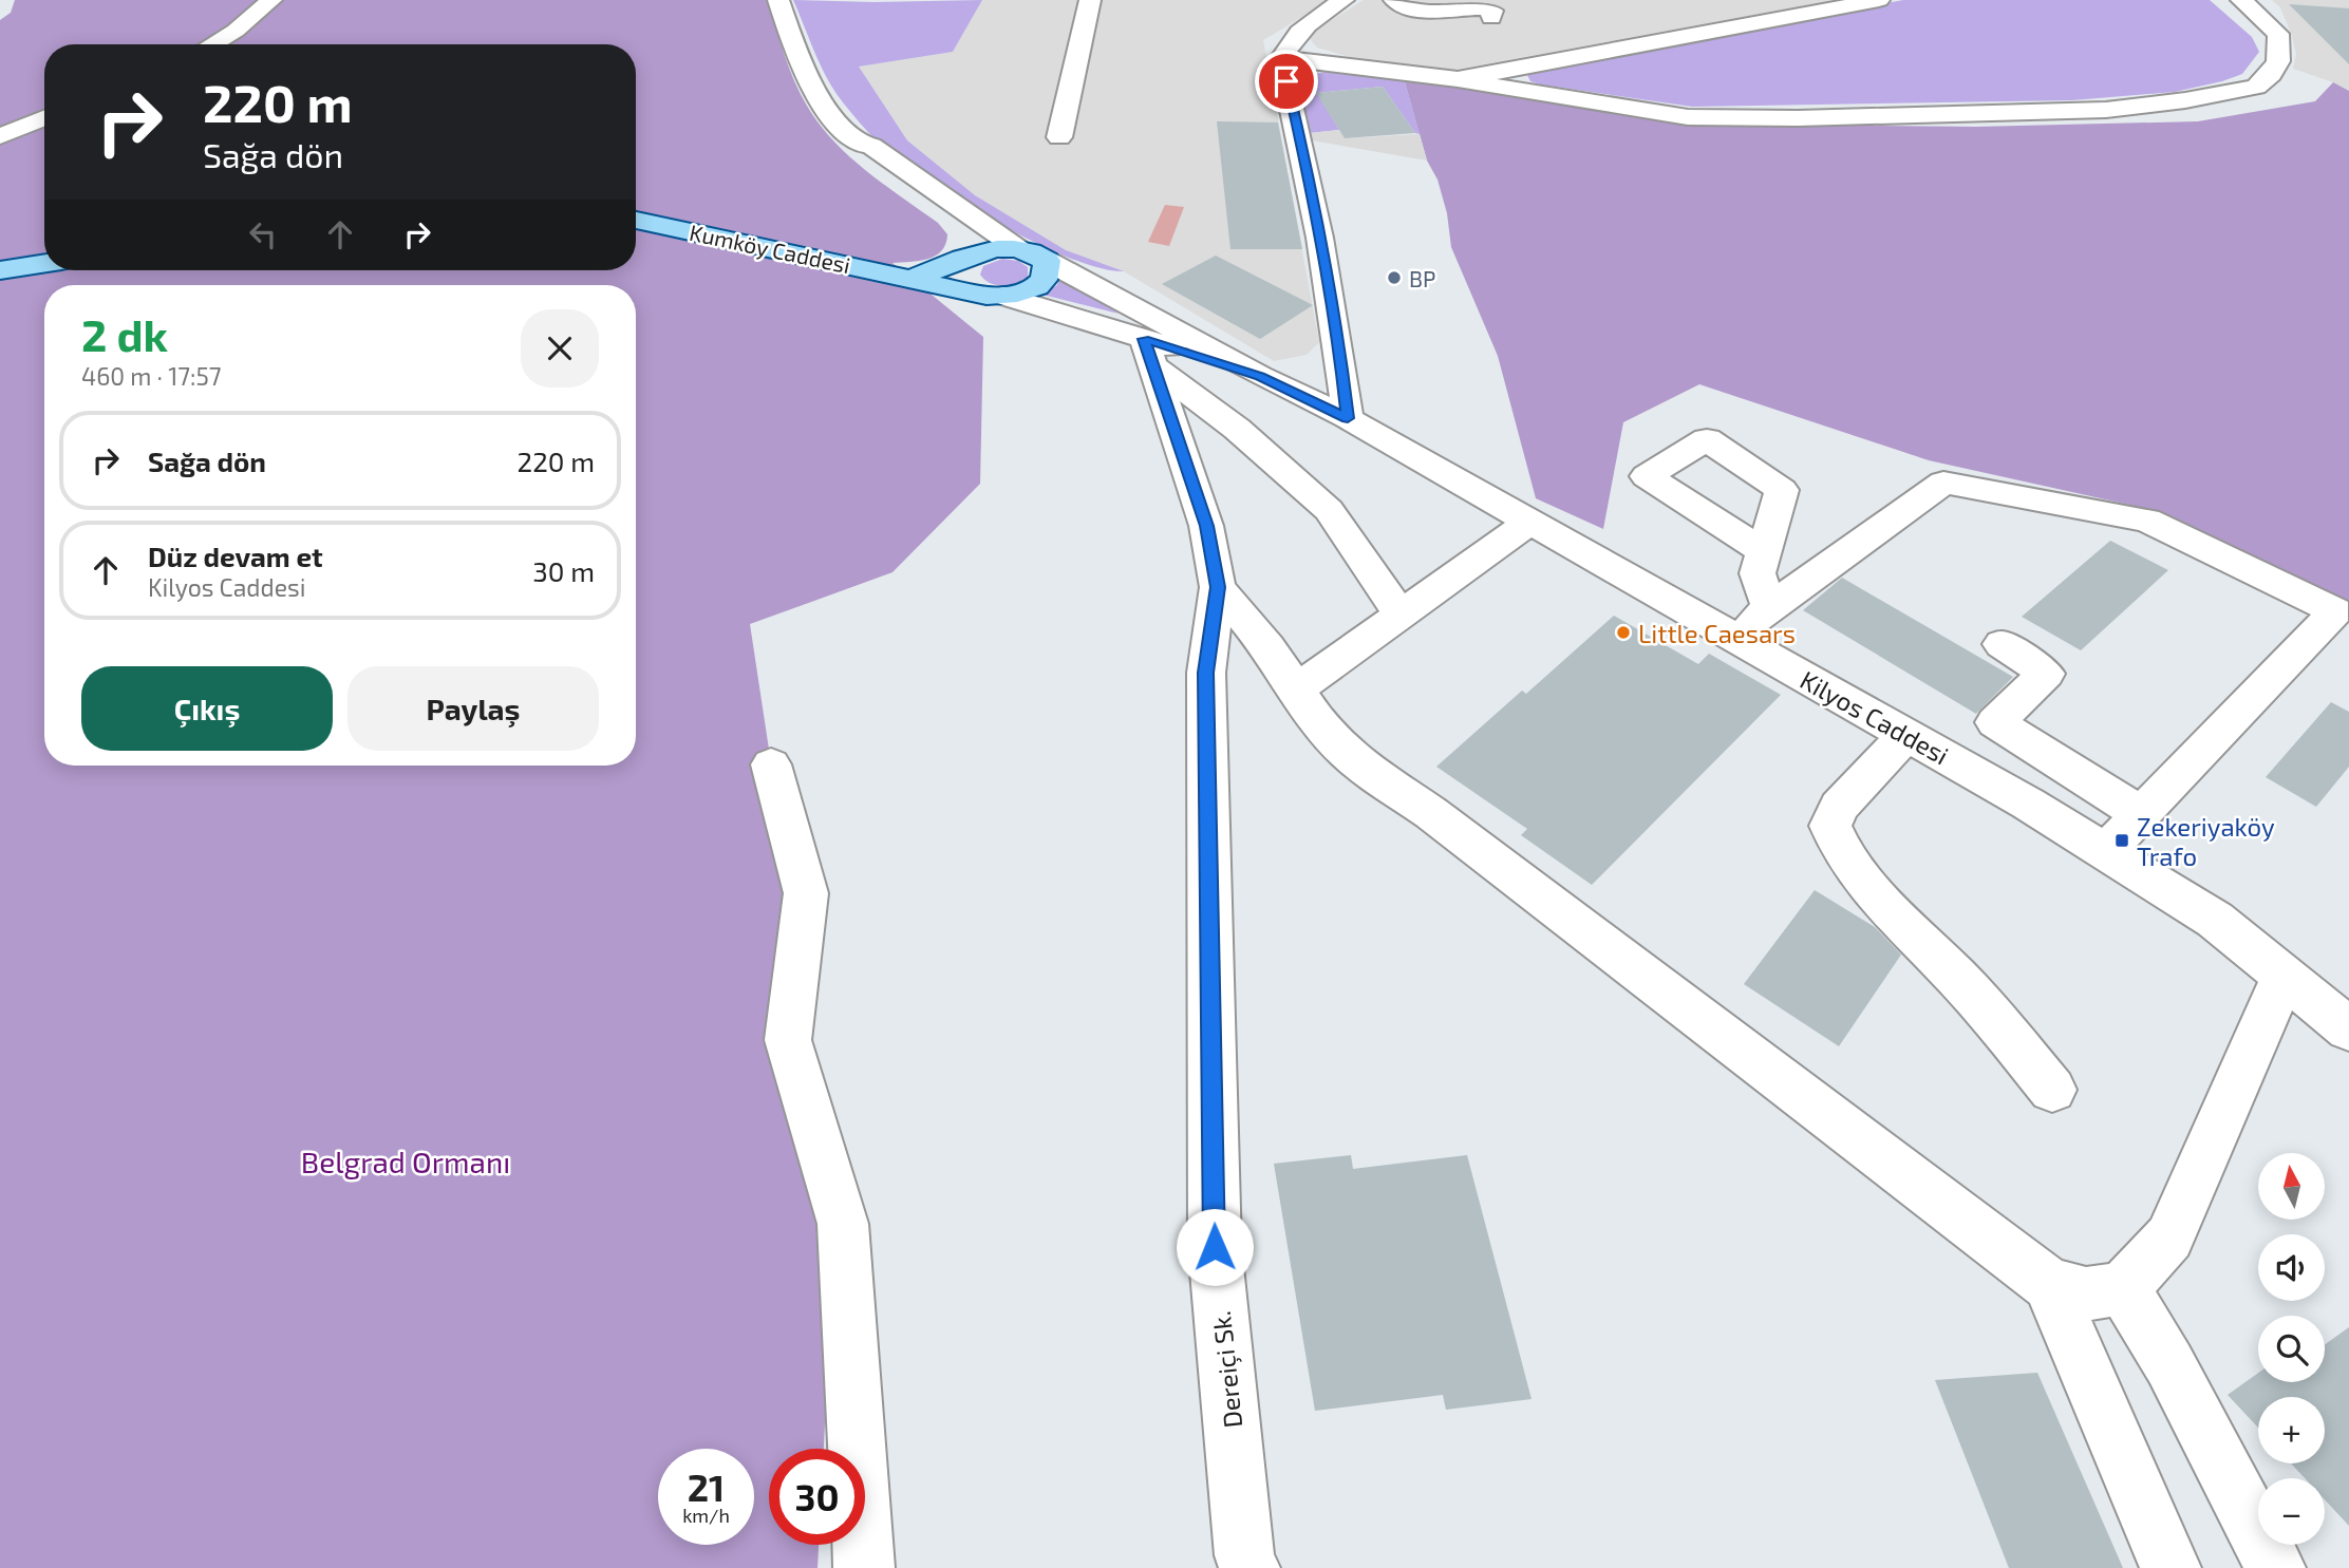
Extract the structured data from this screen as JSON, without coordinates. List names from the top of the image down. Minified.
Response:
{"streets":{"main road":["Kumköy Caddesi"],"street":["Kilyos Caddesi","Dereiçi Sk."]},"parks":["Belgrad Ormanı"],"places":{"other":["BP","Little Caesars"],"transit":["Zekeriyaköy Trafo"]},"north":"top","page":{"turn":["220 m","Sağa dön"],"heading":["2 dk","460 m · 17:57"],"list":[{"name":"Sağa dön","value":"220 m"},{"name":"Düz devam et","note":"Kilyos Caddesi","value":"30 m"}],"buttons":["Çıkış","Paylaş"],"map_buttons":["+","−"],"speed":"21 km/h","limit":"30"}}
